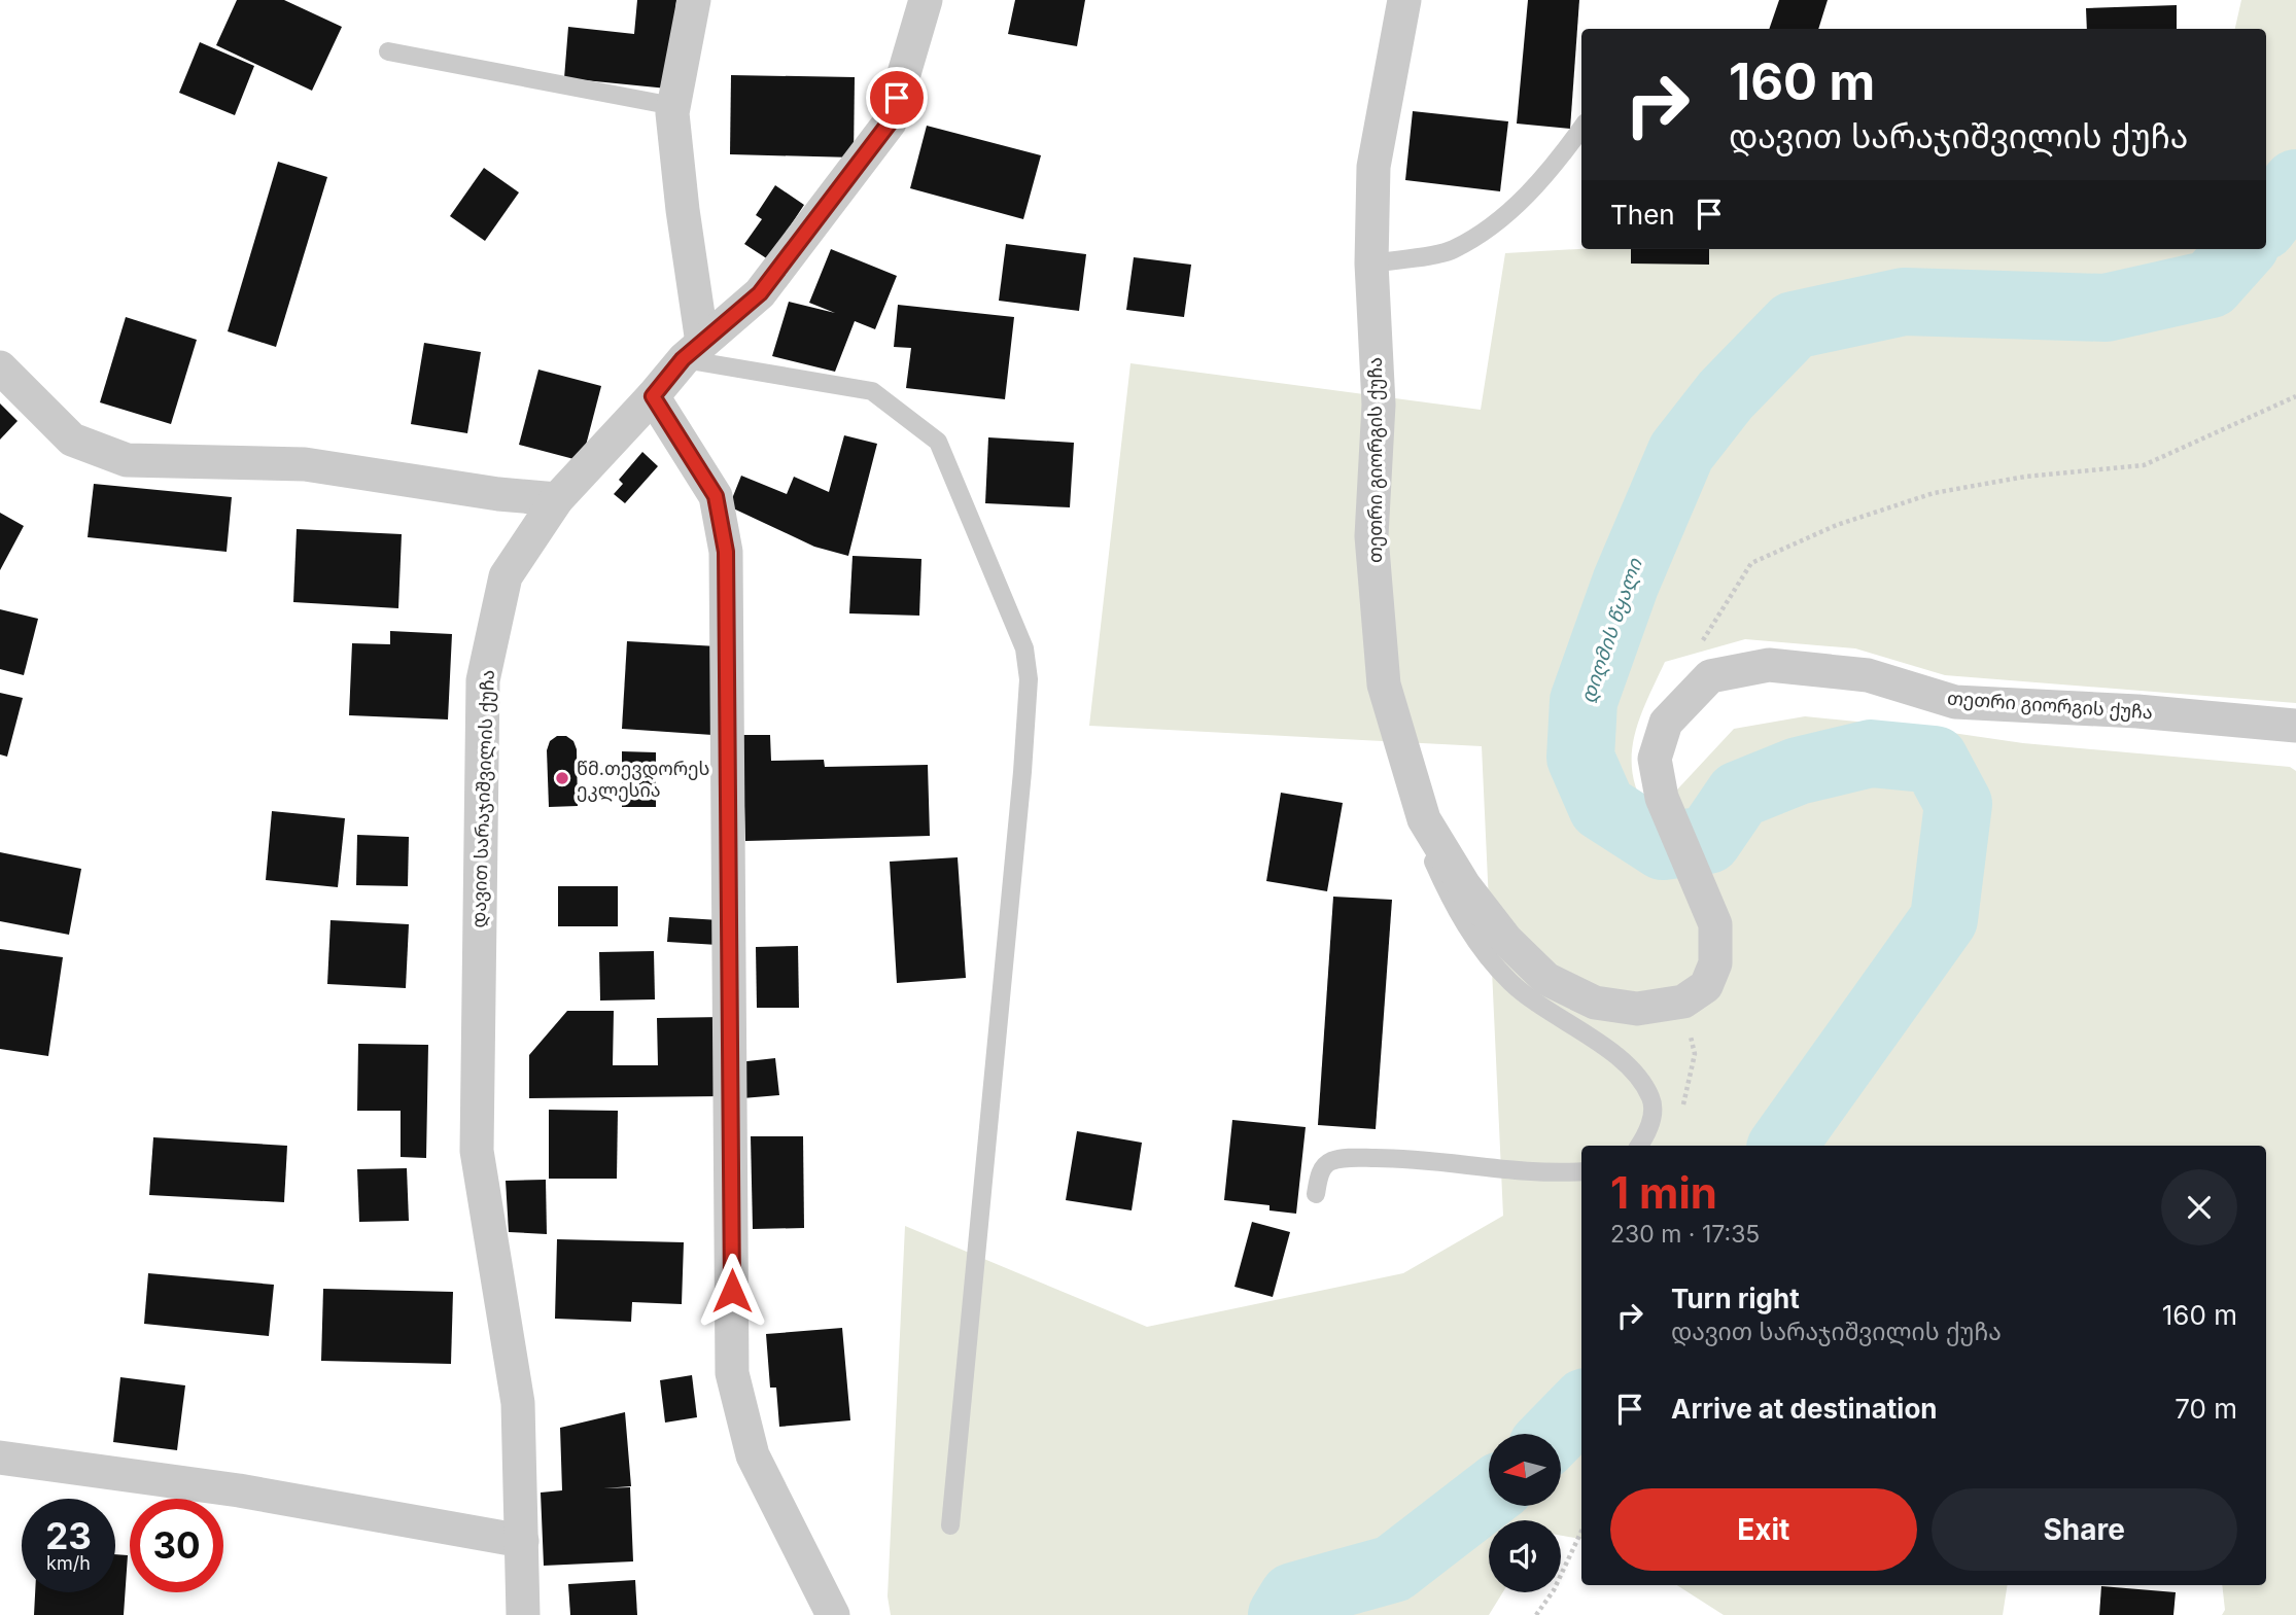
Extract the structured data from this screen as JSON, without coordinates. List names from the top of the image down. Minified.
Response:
{"streets":{"street":["თეთრი გიორგის ქუჩა","დავით სარაჯიშვილის ქუჩა"]},"water":["დიღმის წყალი"],"places":["წმ.თევდორეს ეკლესია"],"north":"left","page":{"turn":["160 m","დავით სარაჯიშვილის ქუჩა"],"then":"Then","heading":["1 min","230 m · 17:35"],"list":[{"name":"Turn right","note":"დავით სარაჯიშვილის ქუჩა","value":"160 m"},{"name":"Arrive at destination","value":"70 m"}],"buttons":["Exit","Share"],"speed":"23 km/h","limit":"30"}}
